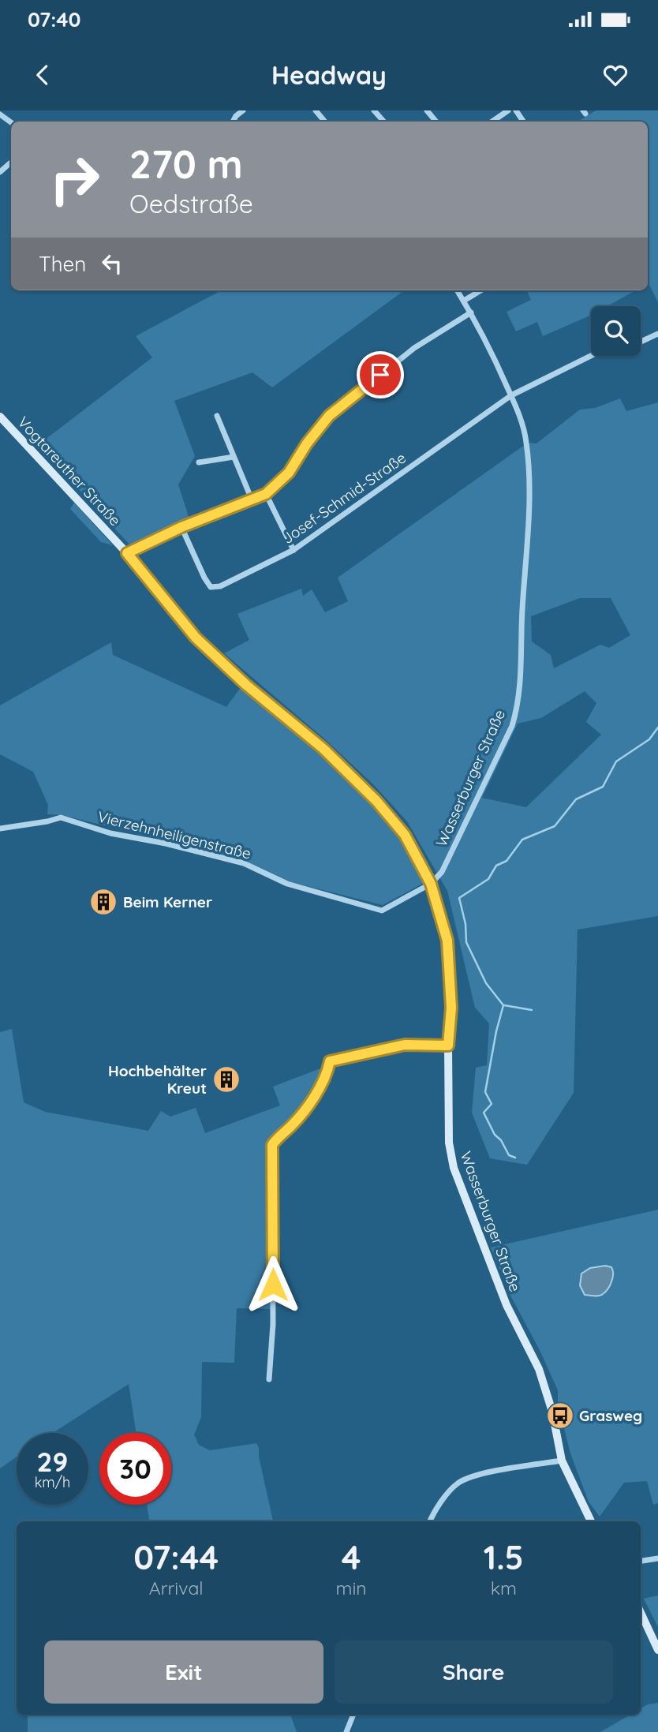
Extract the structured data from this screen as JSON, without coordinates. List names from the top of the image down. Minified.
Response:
{"streets":{"main road":["Vogtareuther Straße","Wasserburger Straße"],"street":["Josef-Schmid-Straße","Vierzehnheiligenstraße"]},"crossings":[["Vogtareuther Straße","Wasserburger Straße"],["Vogtareuther Straße","Vierzehnheiligenstraße"],["Josef-Schmid-Straße","Wasserburger Straße"],["Wasserburger Straße","Vierzehnheiligenstraße"]],"places":{"building":["Beim Kerner","Hochbehälter Kreut"],"bus stop":["Grasweg"]},"page":{"status":"07:40","header":"Headway","turn":["270 m","Oedstraße"],"then":"Then","speed":"29 km/h","limit":"30","eta":["07:44","Arrival","4","min","1.5","km"],"buttons":["Exit","Share"]}}
